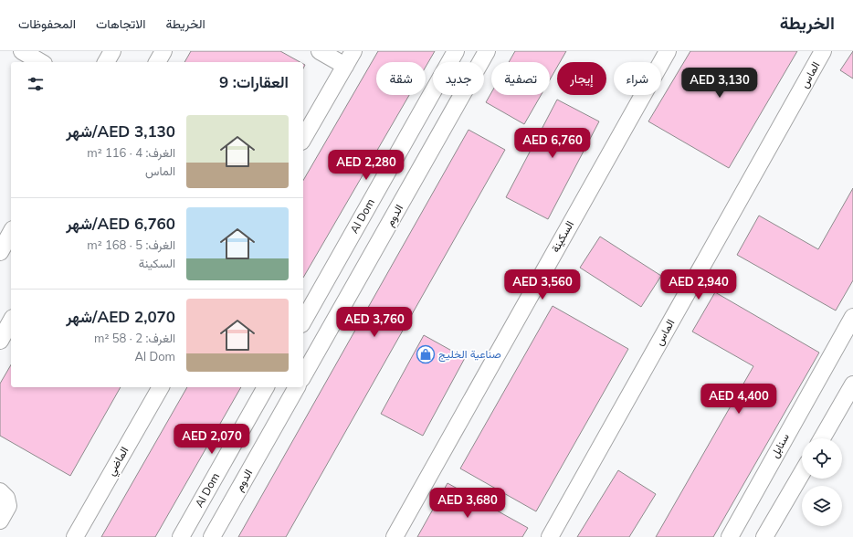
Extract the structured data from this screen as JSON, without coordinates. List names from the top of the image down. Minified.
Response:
{"streets":{"street":["الماس","الدوم","Al Dom","السكينة","سنابل","الماضي"]},"places":{"shop":["صناعية الخليج"]},"page":{"header":"الخريطة","nav":["الخريطة","الاتجاهات","المحفوظات"],"chip":["شراء","إيجار","تصفية","جديد","شقة"],"heading":"العقارات: 9","price":["AED 3,130","AED 6,760","AED 2,280","AED 3,560","AED 2,940","AED 3,760","AED 4,400","AED 2,070","AED 3,680"],"list":[{"name":"AED 3,130/شهر","note":"الغرف: 4 · 116 m² · الماس"},{"name":"AED 6,760/شهر","note":"الغرف: 5 · 168 m² · السكينة"},{"name":"AED 2,070/شهر","note":"الغرف: 2 · 58 m² · Al Dom"}]}}
